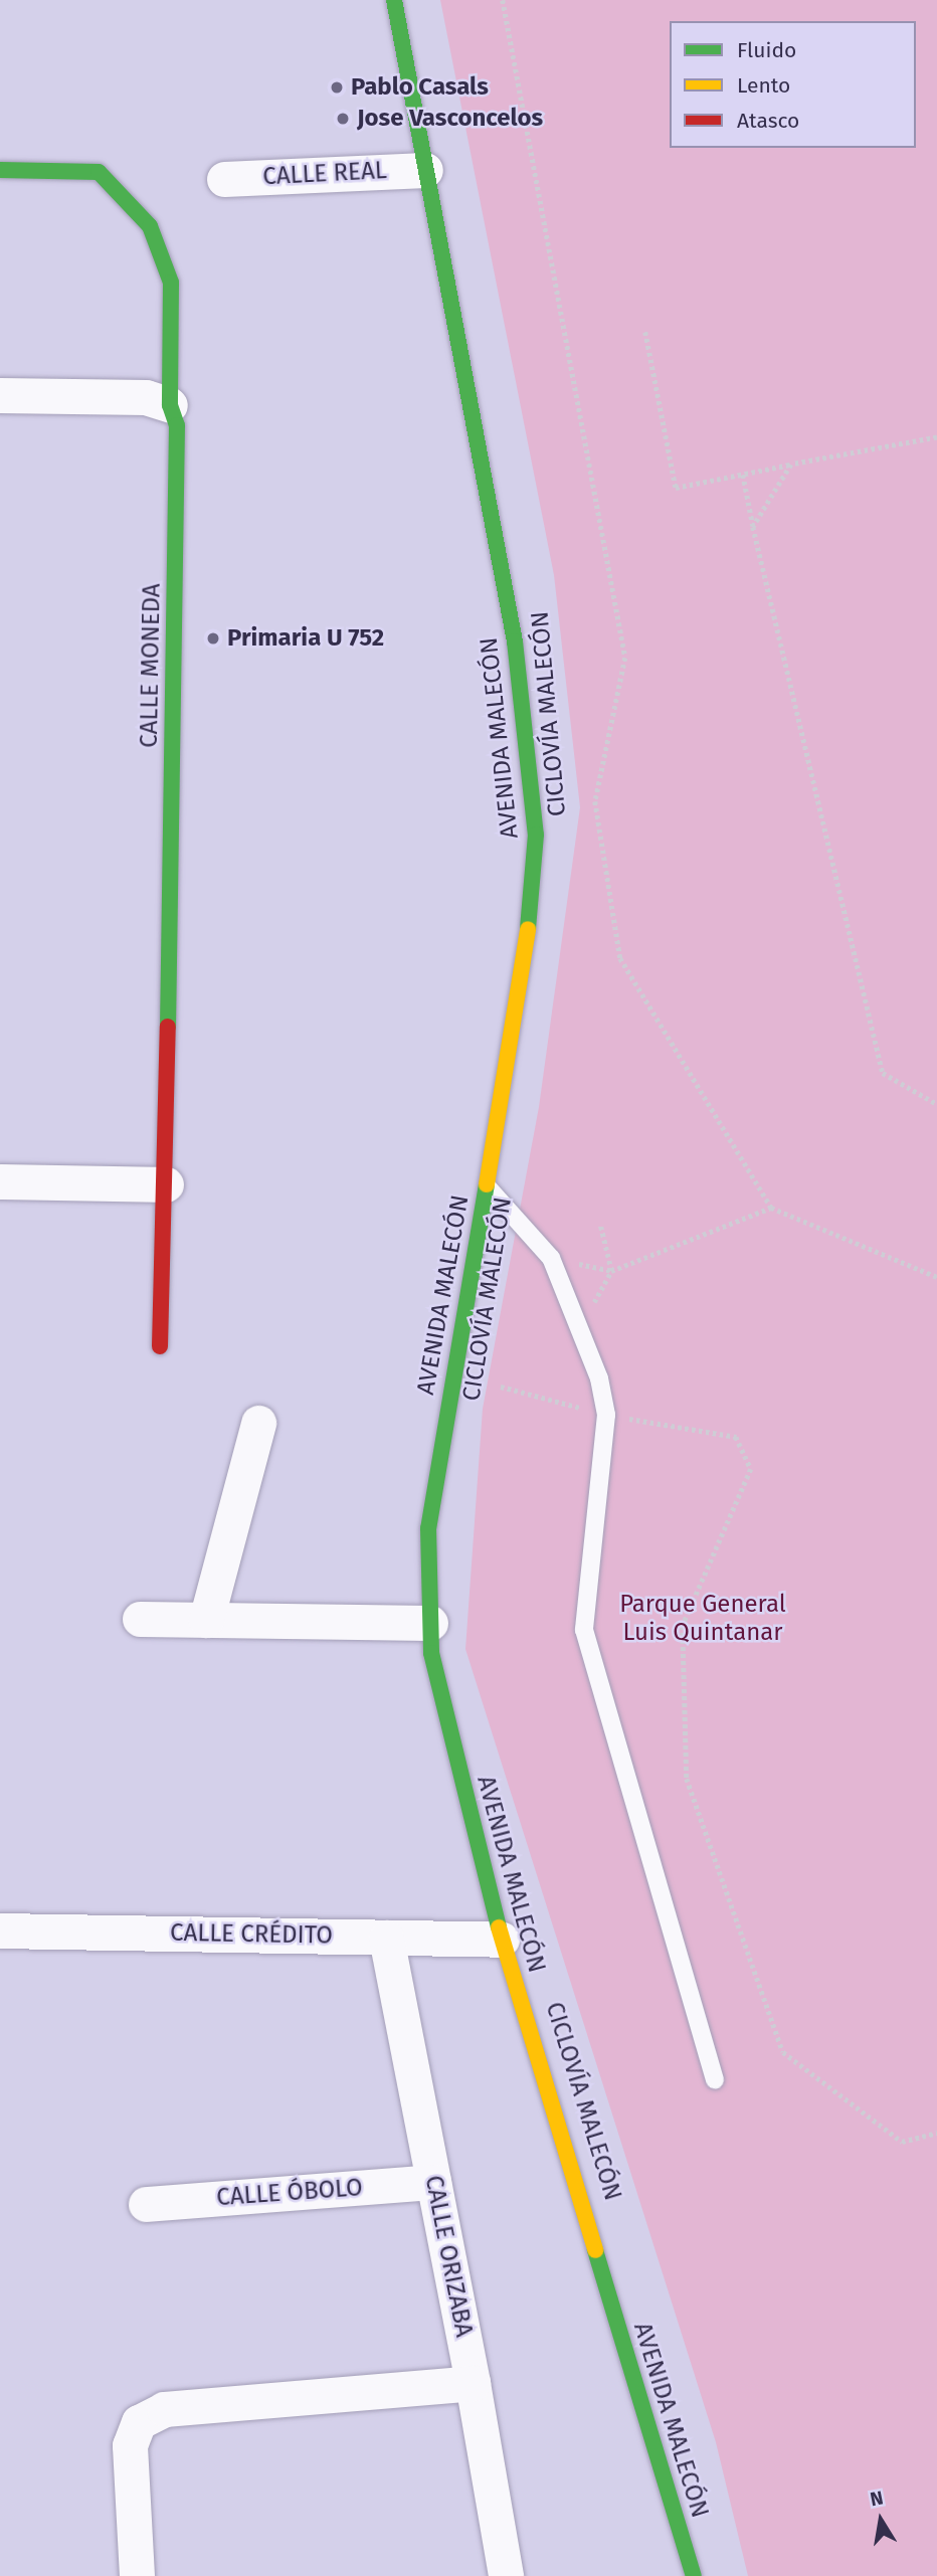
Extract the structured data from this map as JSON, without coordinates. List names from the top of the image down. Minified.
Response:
{"streets":{"main road":["CALLE MONEDA","AVENIDA MALECÓN"],"street":["CALLE REAL","CALLE CRÉDITO","CALLE ÓBOLO","CALLE ORIZABA"]},"crossings":[["CALLE REAL","AVENIDA MALECÓN"],["AVENIDA MALECÓN","CALLE CRÉDITO"],["CALLE CRÉDITO","CALLE ORIZABA"],["CALLE ÓBOLO","CALLE ORIZABA"]],"parks":["Parque General Luis Quintanar"],"places":["Pablo Casals","Jose Vasconcelos","Primaria U 752"],"legend":["Fluido","Lento","Atasco"],"north":"top"}
